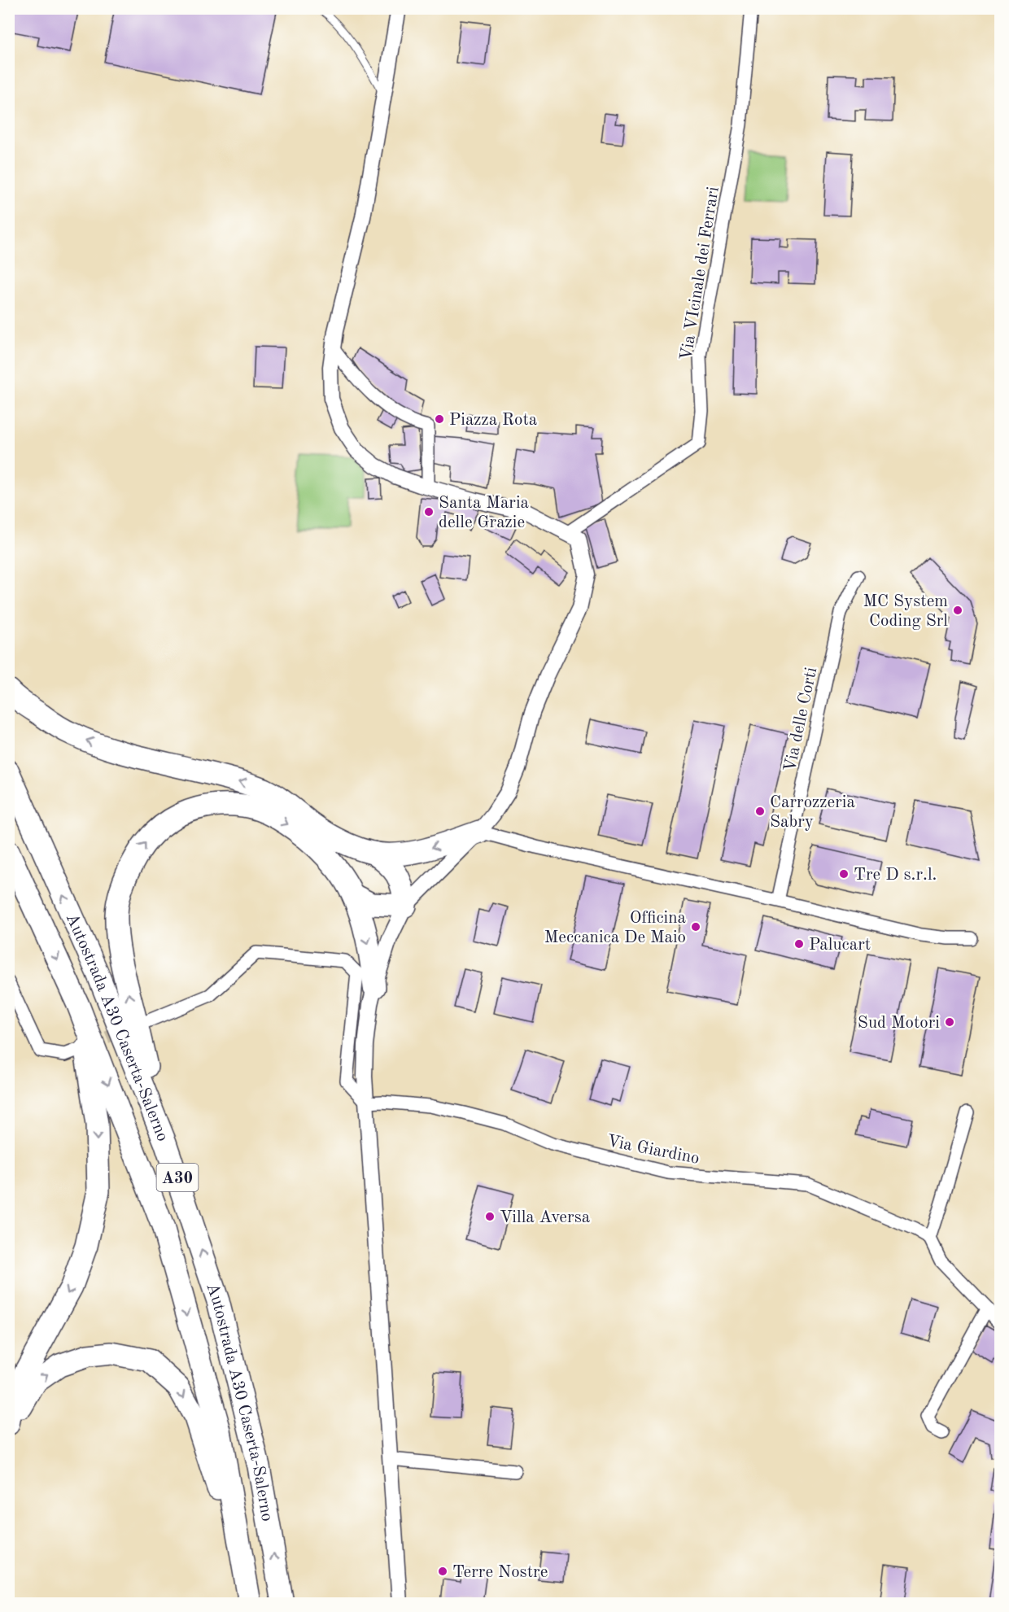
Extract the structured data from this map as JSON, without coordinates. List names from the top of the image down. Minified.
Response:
{"streets":{"highway":["Autostrada A30 Caserta-Salerno","A30"],"street":["Via VIcinale dei Ferrari","Via delle Corti","Via Giardino"]},"places":["Piazza Rota","Santa Maria delle Grazie","MC System Coding Srl","Carrozzeria Sabry","Tre D s.r.l.","Officina Meccanica De Maio","Palucart","Sud Motori","Villa Aversa","Terre Nostre"]}
